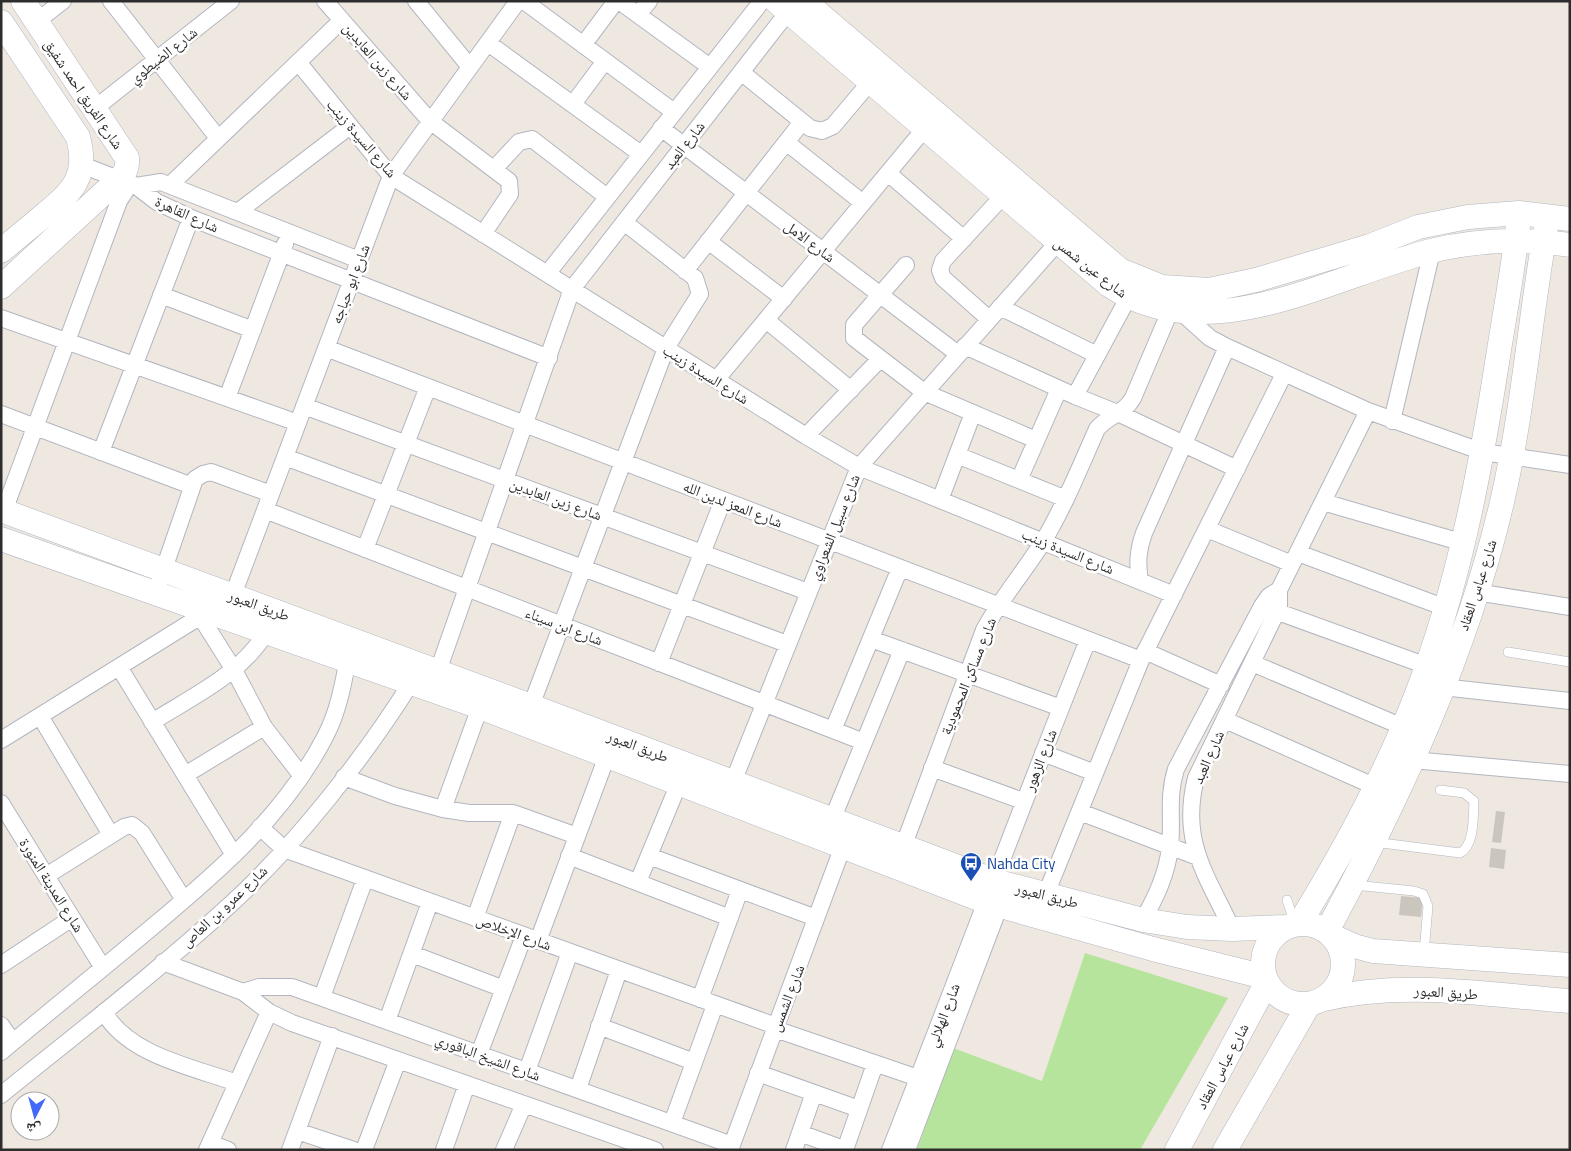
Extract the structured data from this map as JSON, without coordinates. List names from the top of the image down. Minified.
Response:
{"streets":{"street":["شارع الضيطوي","شارع زين العابدين","شارع الفريق احمد شفيق","شارع السيدة زينب","شارع العبد","شارع القاهرة","شارع الامل","شارع عين شمس","شارع ابو حباجه","شارع المعز لدين الله","شارع سبيل الشعراوي","شارع عباس العقاد","طريق العبور","شارع ابن سيناء","شارع مساكن المحمودية","شارع الزهور","شارع المدينة المنورة","شارع عمرو بن العاص","شارع الإخلاص","شارع الشمس","شارع الهلالي","شارع الشيخ الباقوري"]},"crossings":[["شارع الضيطوي","شارع الفريق احمد شفيق"],["شارع زين العابدين","شارع السيدة زينب"],["شارع زين العابدين","شارع العبد"],["شارع زين العابدين","شارع ابو حباجه"],["شارع زين العابدين","شارع سبيل الشعراوي"],["شارع الفريق احمد شفيق","شارع القاهرة"],["شارع السيدة زينب","شارع العبد"],["شارع السيدة زينب","شارع ابو حباجه"],["شارع السيدة زينب","شارع سبيل الشعراوي"],["شارع السيدة زينب","شارع مساكن المحمودية"],["شارع العبد","شارع القاهرة"],["شارع العبد","شارع الامل"],["شارع العبد","شارع عين شمس"],["شارع العبد","شارع المعز لدين الله"],["شارع العبد","طريق العبور"],["شارع العبد","شارع ابن سيناء"],["شارع القاهرة","شارع ابو حباجه"],["شارع الامل","شارع سبيل الشعراوي"],["شارع الامل","شارع مساكن المحمودية"],["شارع عين شمس","شارع سبيل الشعراوي"],["شارع عين شمس","شارع عباس العقاد"],["شارع عين شمس","شارع مساكن المحمودية"],["شارع ابو حباجه","شارع المعز لدين الله"],["شارع ابو حباجه","طريق العبور"],["شارع ابو حباجه","شارع ابن سيناء"],["شارع المعز لدين الله","شارع سبيل الشعراوي"],["شارع المعز لدين الله","شارع مساكن المحمودية"],["شارع المعز لدين الله","شارع الزهور"],["شارع سبيل الشعراوي","طريق العبور"],["شارع سبيل الشعراوي","شارع ابن سيناء"],["شارع عباس العقاد","طريق العبور"],["طريق العبور","شارع مساكن المحمودية"],["طريق العبور","شارع الزهور"],["طريق العبور","شارع عمرو بن العاص"],["طريق العبور","شارع الشمس"],["طريق العبور","شارع الهلالي"],["شارع الزهور","شارع الهلالي"],["شارع المدينة المنورة","شارع عمرو بن العاص"],["شارع عمرو بن العاص","شارع الإخلاص"],["شارع الإخلاص","شارع الشمس"],["شارع الإخلاص","شارع الهلالي"],["شارع الشمس","شارع الشيخ الباقوري"]],"places":{"bus stop":["Nahda City"]},"north":"bottom"}
